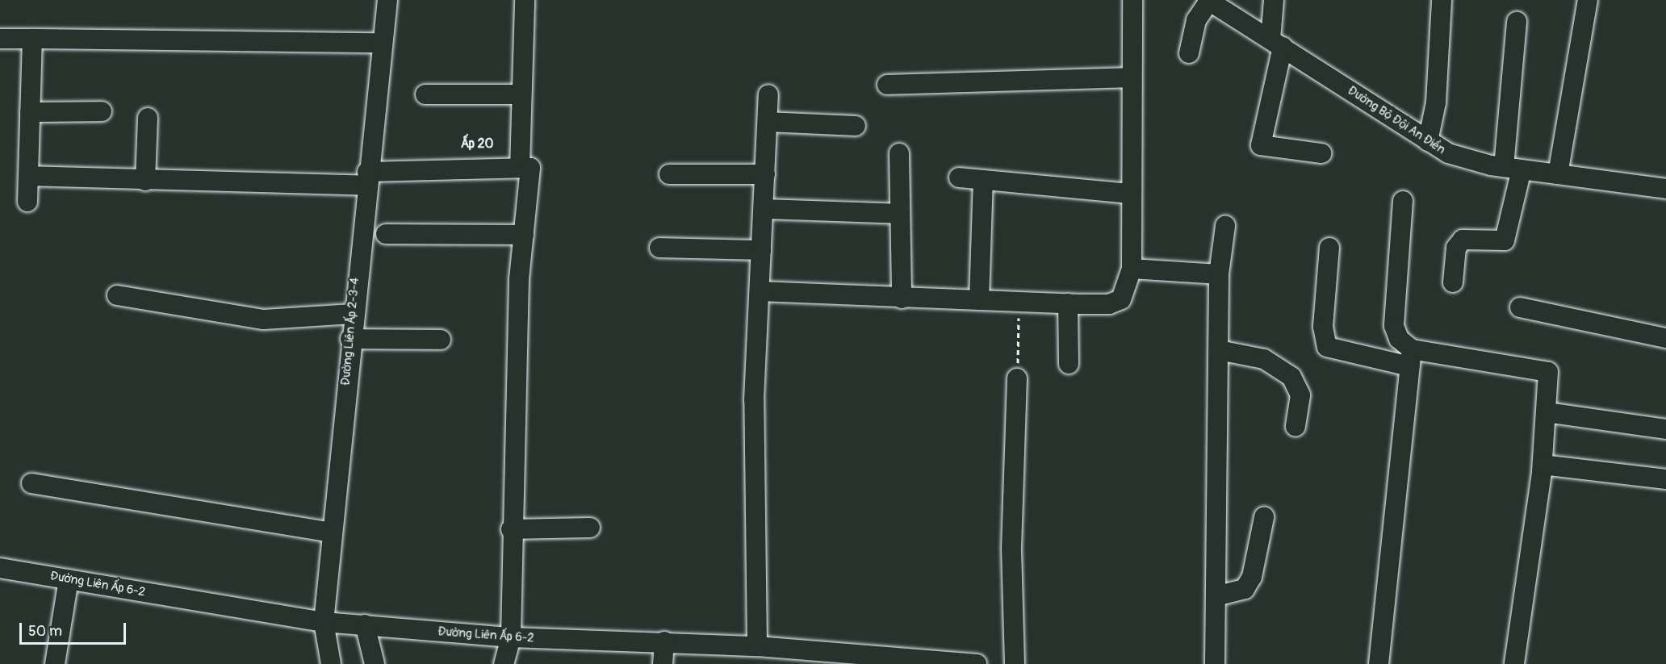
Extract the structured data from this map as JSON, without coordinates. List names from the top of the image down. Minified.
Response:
{"streets":{"street":["Đường Bộ Đội An Điền","Đường Liên Ấp 2-3-4","Đường Liên Ấp 6-2"]},"crossings":[["Đường Liên Ấp 2-3-4","Đường Liên Ấp 6-2"]],"districts":["Ấp 20"],"scale_bar":"50 m"}
